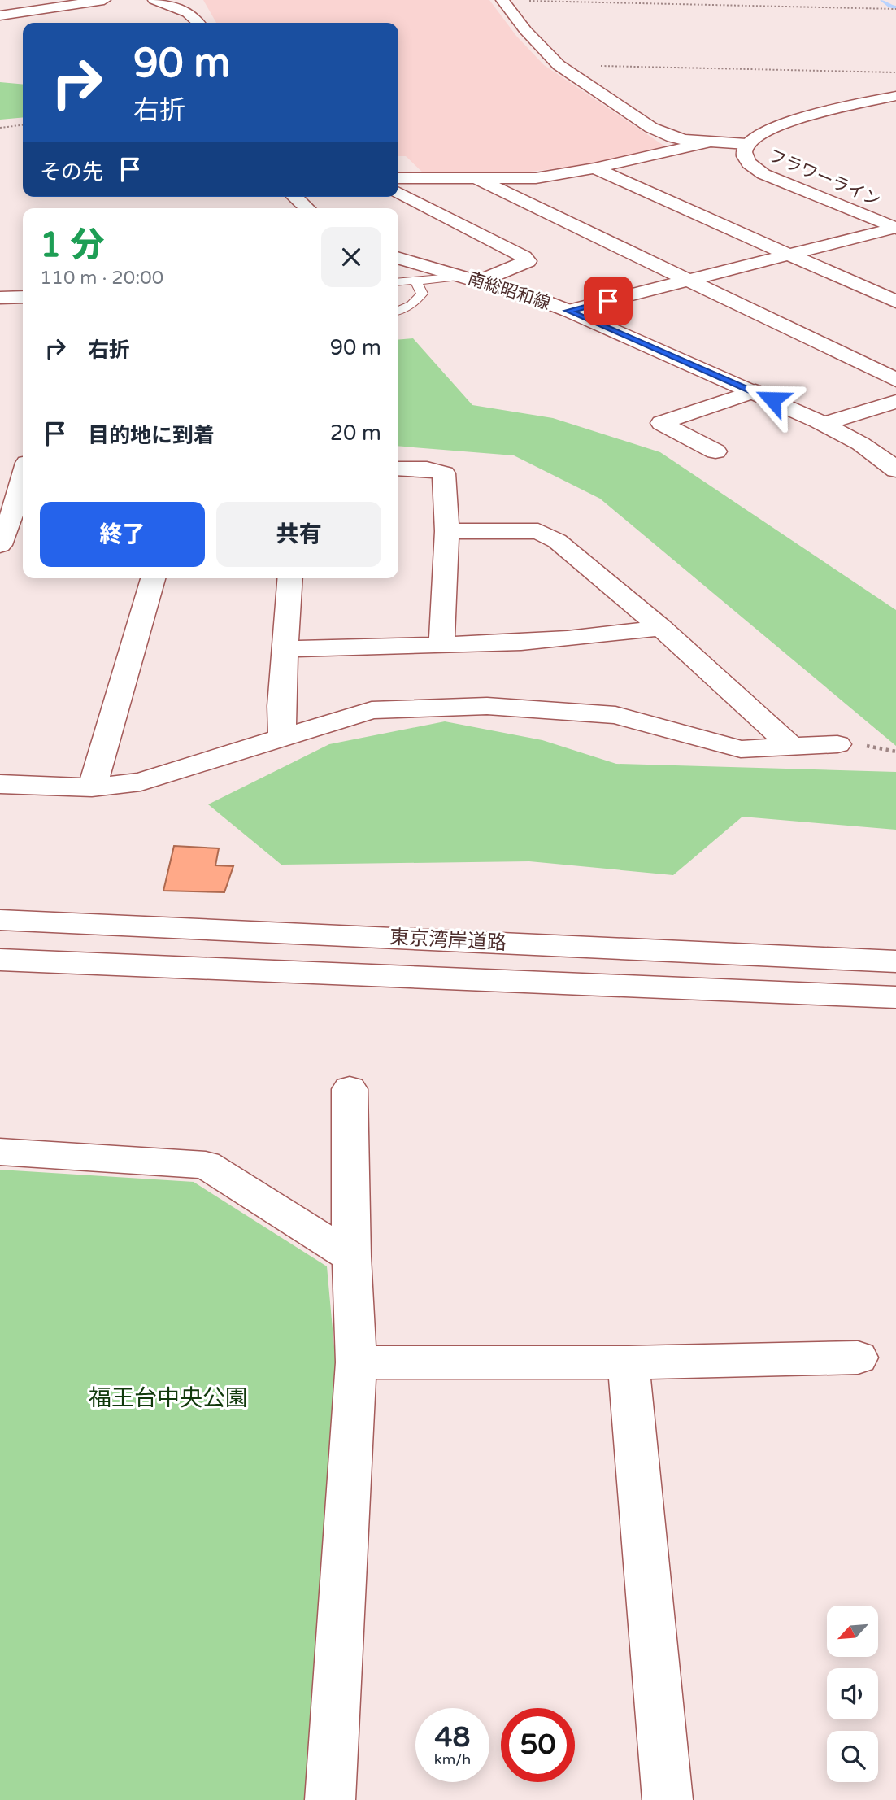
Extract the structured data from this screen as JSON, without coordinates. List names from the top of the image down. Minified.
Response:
{"streets":{"main road":["フラワーライン","南総昭和線","東京湾岸道路"]},"parks":["福王台中央公園"],"north":"bottom left","page":{"turn":["90 m","右折"],"then":"その先","heading":["1 分","110 m · 20:00"],"list":[{"name":"右折","value":"90 m"},{"name":"目的地に到着","value":"20 m"}],"buttons":["終了","共有"],"speed":"48 km/h","limit":"50"}}
